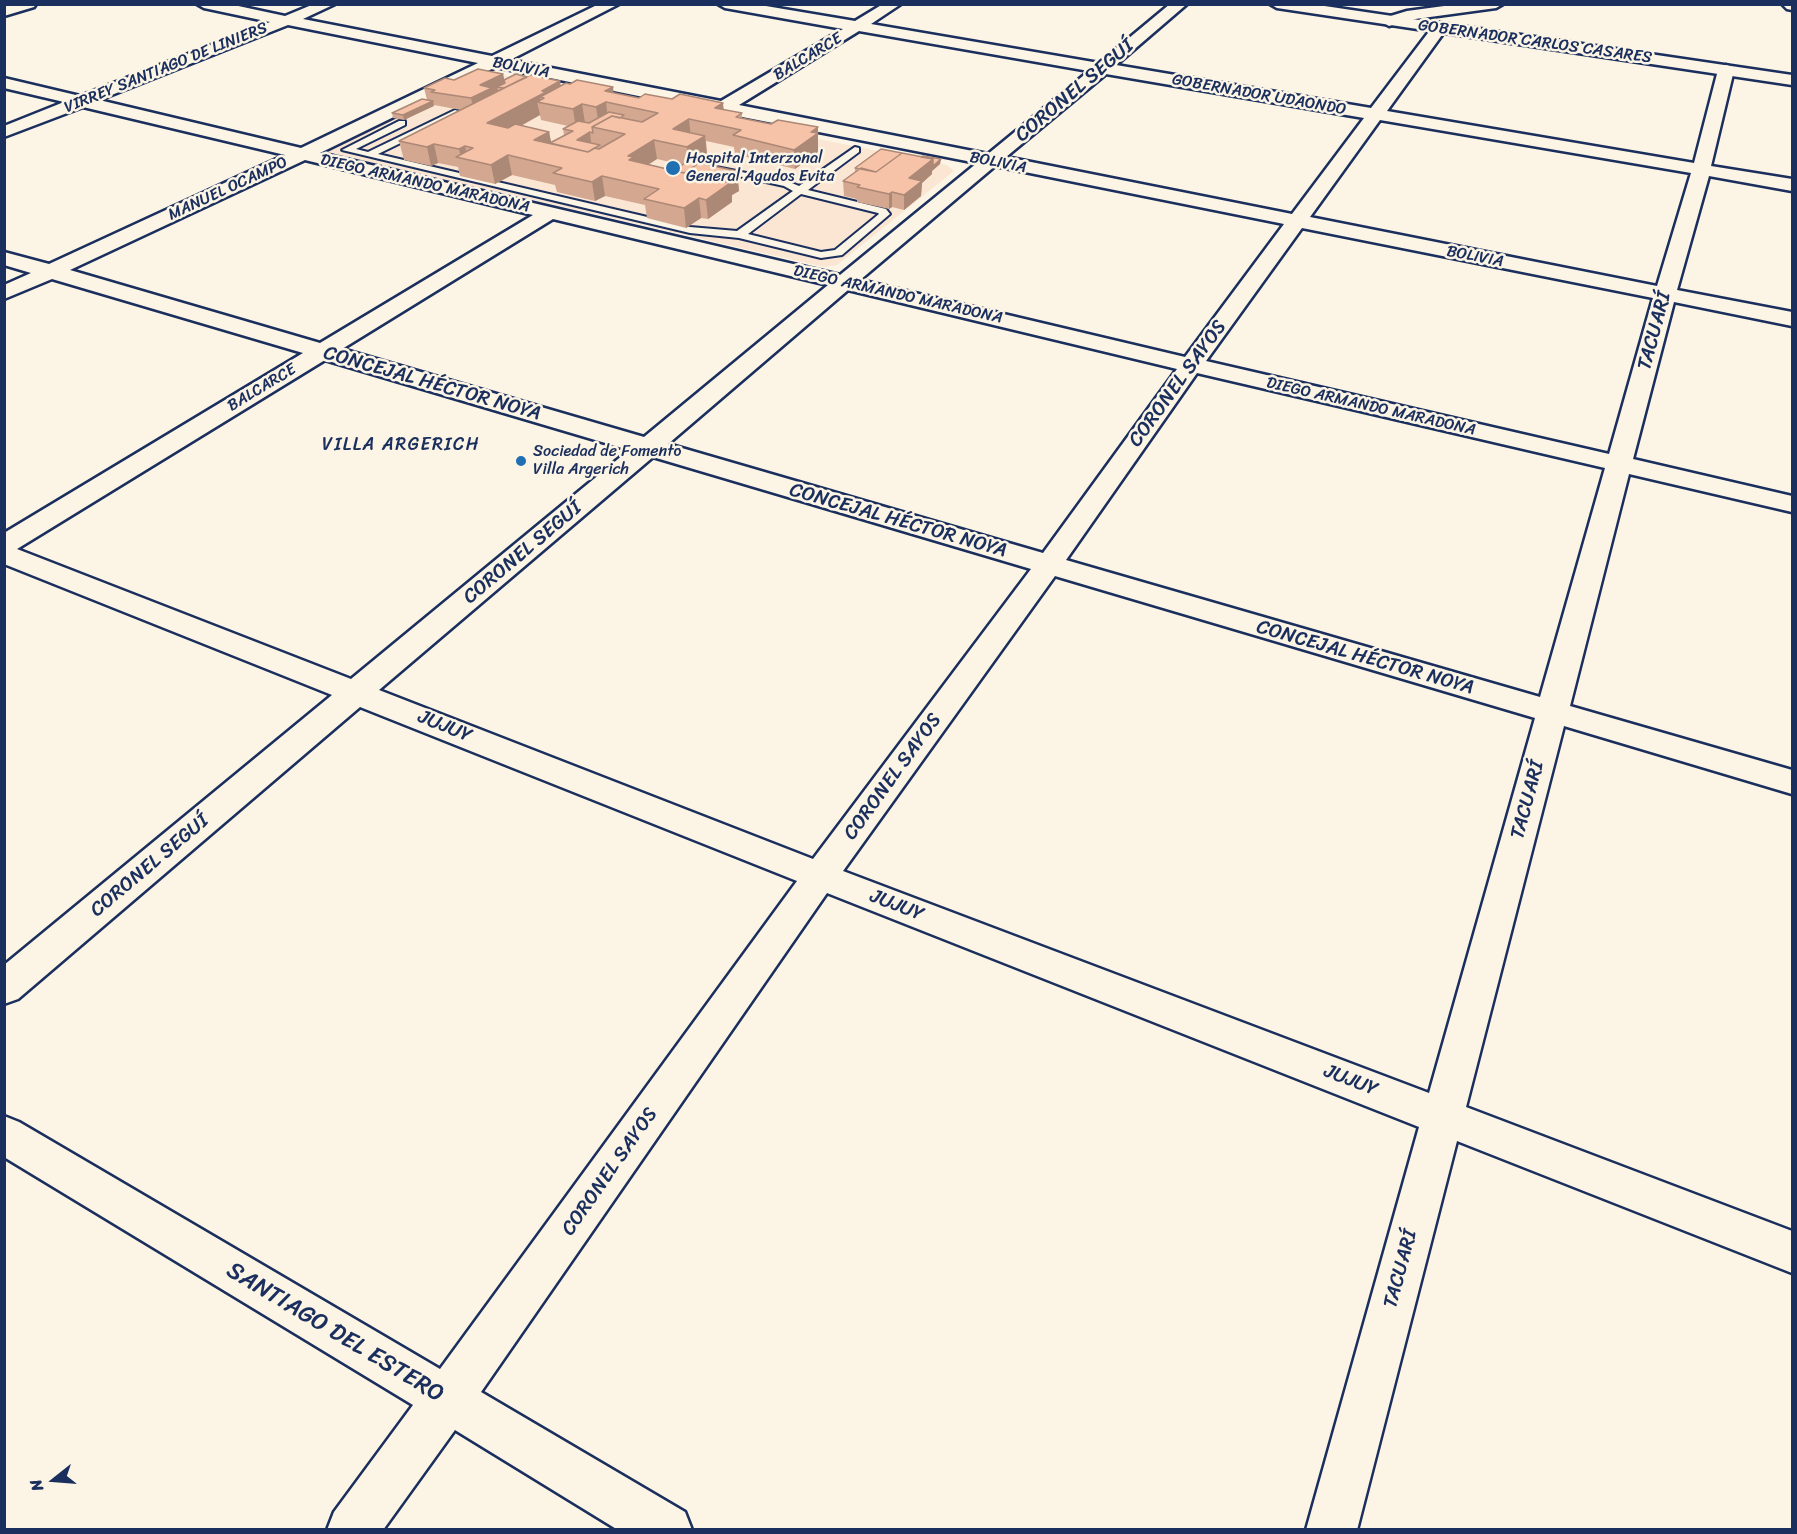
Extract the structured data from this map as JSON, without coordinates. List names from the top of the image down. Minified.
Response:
{"streets":{"street":["GOBERNADOR CARLOS CASARES","BALCARCE","VIRREY SANTIAGO DE LINIERS","BOLIVIA","CORONEL SEGUÍ","GOBERNADOR UDAONDO","DIEGO ARMANDO MARADONA","MANUEL OCAMPO","TACUARÍ","CONCEJAL HÉCTOR NOYA","CORONEL SAYOS","JUJUY","SANTIAGO DEL ESTERO"]},"crossings":[["GOBERNADOR CARLOS CASARES","TACUARÍ"],["GOBERNADOR CARLOS CASARES","CORONEL SAYOS"],["BALCARCE","BOLIVIA"],["BALCARCE","GOBERNADOR UDAONDO"],["BALCARCE","DIEGO ARMANDO MARADONA"],["BALCARCE","CONCEJAL HÉCTOR NOYA"],["VIRREY SANTIAGO DE LINIERS","BOLIVIA"],["VIRREY SANTIAGO DE LINIERS","DIEGO ARMANDO MARADONA"],["BOLIVIA","CORONEL SEGUÍ"],["BOLIVIA","MANUEL OCAMPO"],["BOLIVIA","TACUARÍ"],["BOLIVIA","CORONEL SAYOS"],["CORONEL SEGUÍ","GOBERNADOR UDAONDO"],["CORONEL SEGUÍ","DIEGO ARMANDO MARADONA"],["CORONEL SEGUÍ","CONCEJAL HÉCTOR NOYA"],["CORONEL SEGUÍ","JUJUY"],["GOBERNADOR UDAONDO","TACUARÍ"],["GOBERNADOR UDAONDO","CORONEL SAYOS"],["DIEGO ARMANDO MARADONA","MANUEL OCAMPO"],["DIEGO ARMANDO MARADONA","TACUARÍ"],["DIEGO ARMANDO MARADONA","CORONEL SAYOS"],["MANUEL OCAMPO","CONCEJAL HÉCTOR NOYA"],["TACUARÍ","CONCEJAL HÉCTOR NOYA"],["TACUARÍ","JUJUY"],["CONCEJAL HÉCTOR NOYA","CORONEL SAYOS"],["CORONEL SAYOS","JUJUY"],["CORONEL SAYOS","SANTIAGO DEL ESTERO"]],"districts":["VILLA ARGERICH"],"places":["Hospital Interzonal General Agudos Evita","Sociedad de Fomento Villa Argerich"],"north":"left"}
